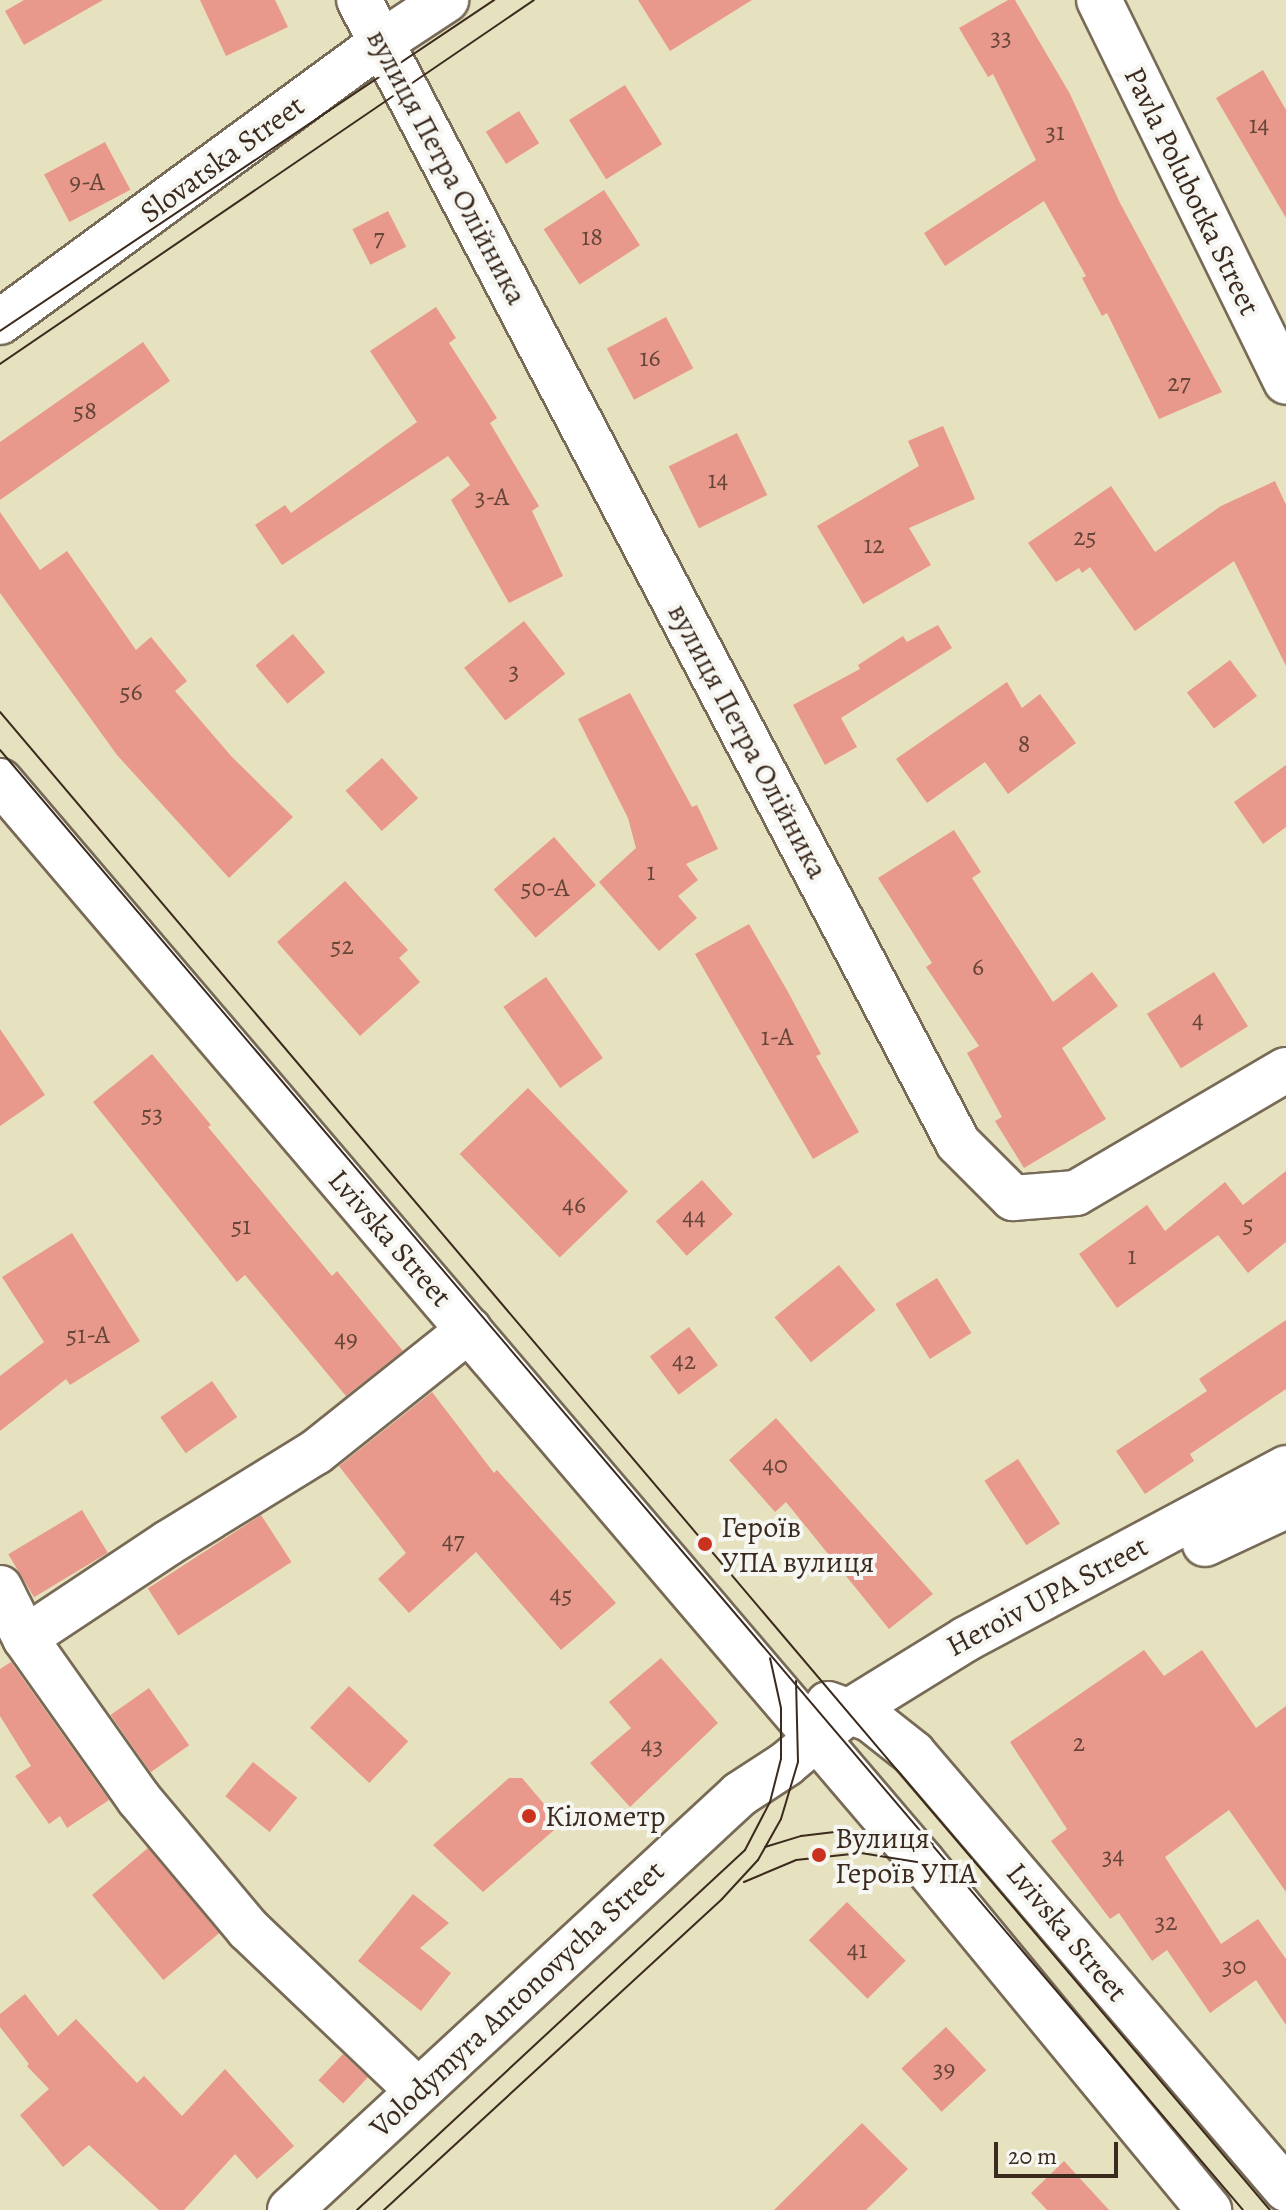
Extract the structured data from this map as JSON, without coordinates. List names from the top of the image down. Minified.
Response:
{"streets":{"street":["Slovatska Street","вулиця Петра Олійника","Pavla Polubotka Street","Lvivska Street","Heroiv UPA Street","Volodymyra Antonovycha Street"]},"crossings":[["Slovatska Street","вулиця Петра Олійника"],["Lvivska Street","Heroiv UPA Street"],["Lvivska Street","Volodymyra Antonovycha Street"],["Heroiv UPA Street","Volodymyra Antonovycha Street"]],"places":["Героїв УПА вулиця","Кілометр","Вулиця Героїв УПА"],"house_numbers":["33","14","31","9-А","18","7","16","27","58","14","3-А","25","12","3","56","8","1","50-А","52","6","4","1-А","53","46","44","5","51","1","51-А","49","42","40","47","45","2","43","34","32","41","30","39"],"scale_bar":"20 m"}
